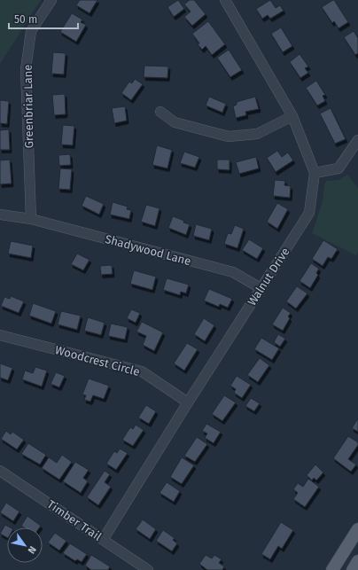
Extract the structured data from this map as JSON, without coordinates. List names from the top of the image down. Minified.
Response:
{"streets":{"street":["Greenbriar Lane","Shadywood Lane","Walnut Drive","Woodcrest Circle","Timber Trail"]},"crossings":[["Greenbriar Lane","Shadywood Lane"],["Shadywood Lane","Walnut Drive"],["Walnut Drive","Woodcrest Circle"],["Walnut Drive","Timber Trail"]],"scale_bar":"50 m","north":"bottom right"}
